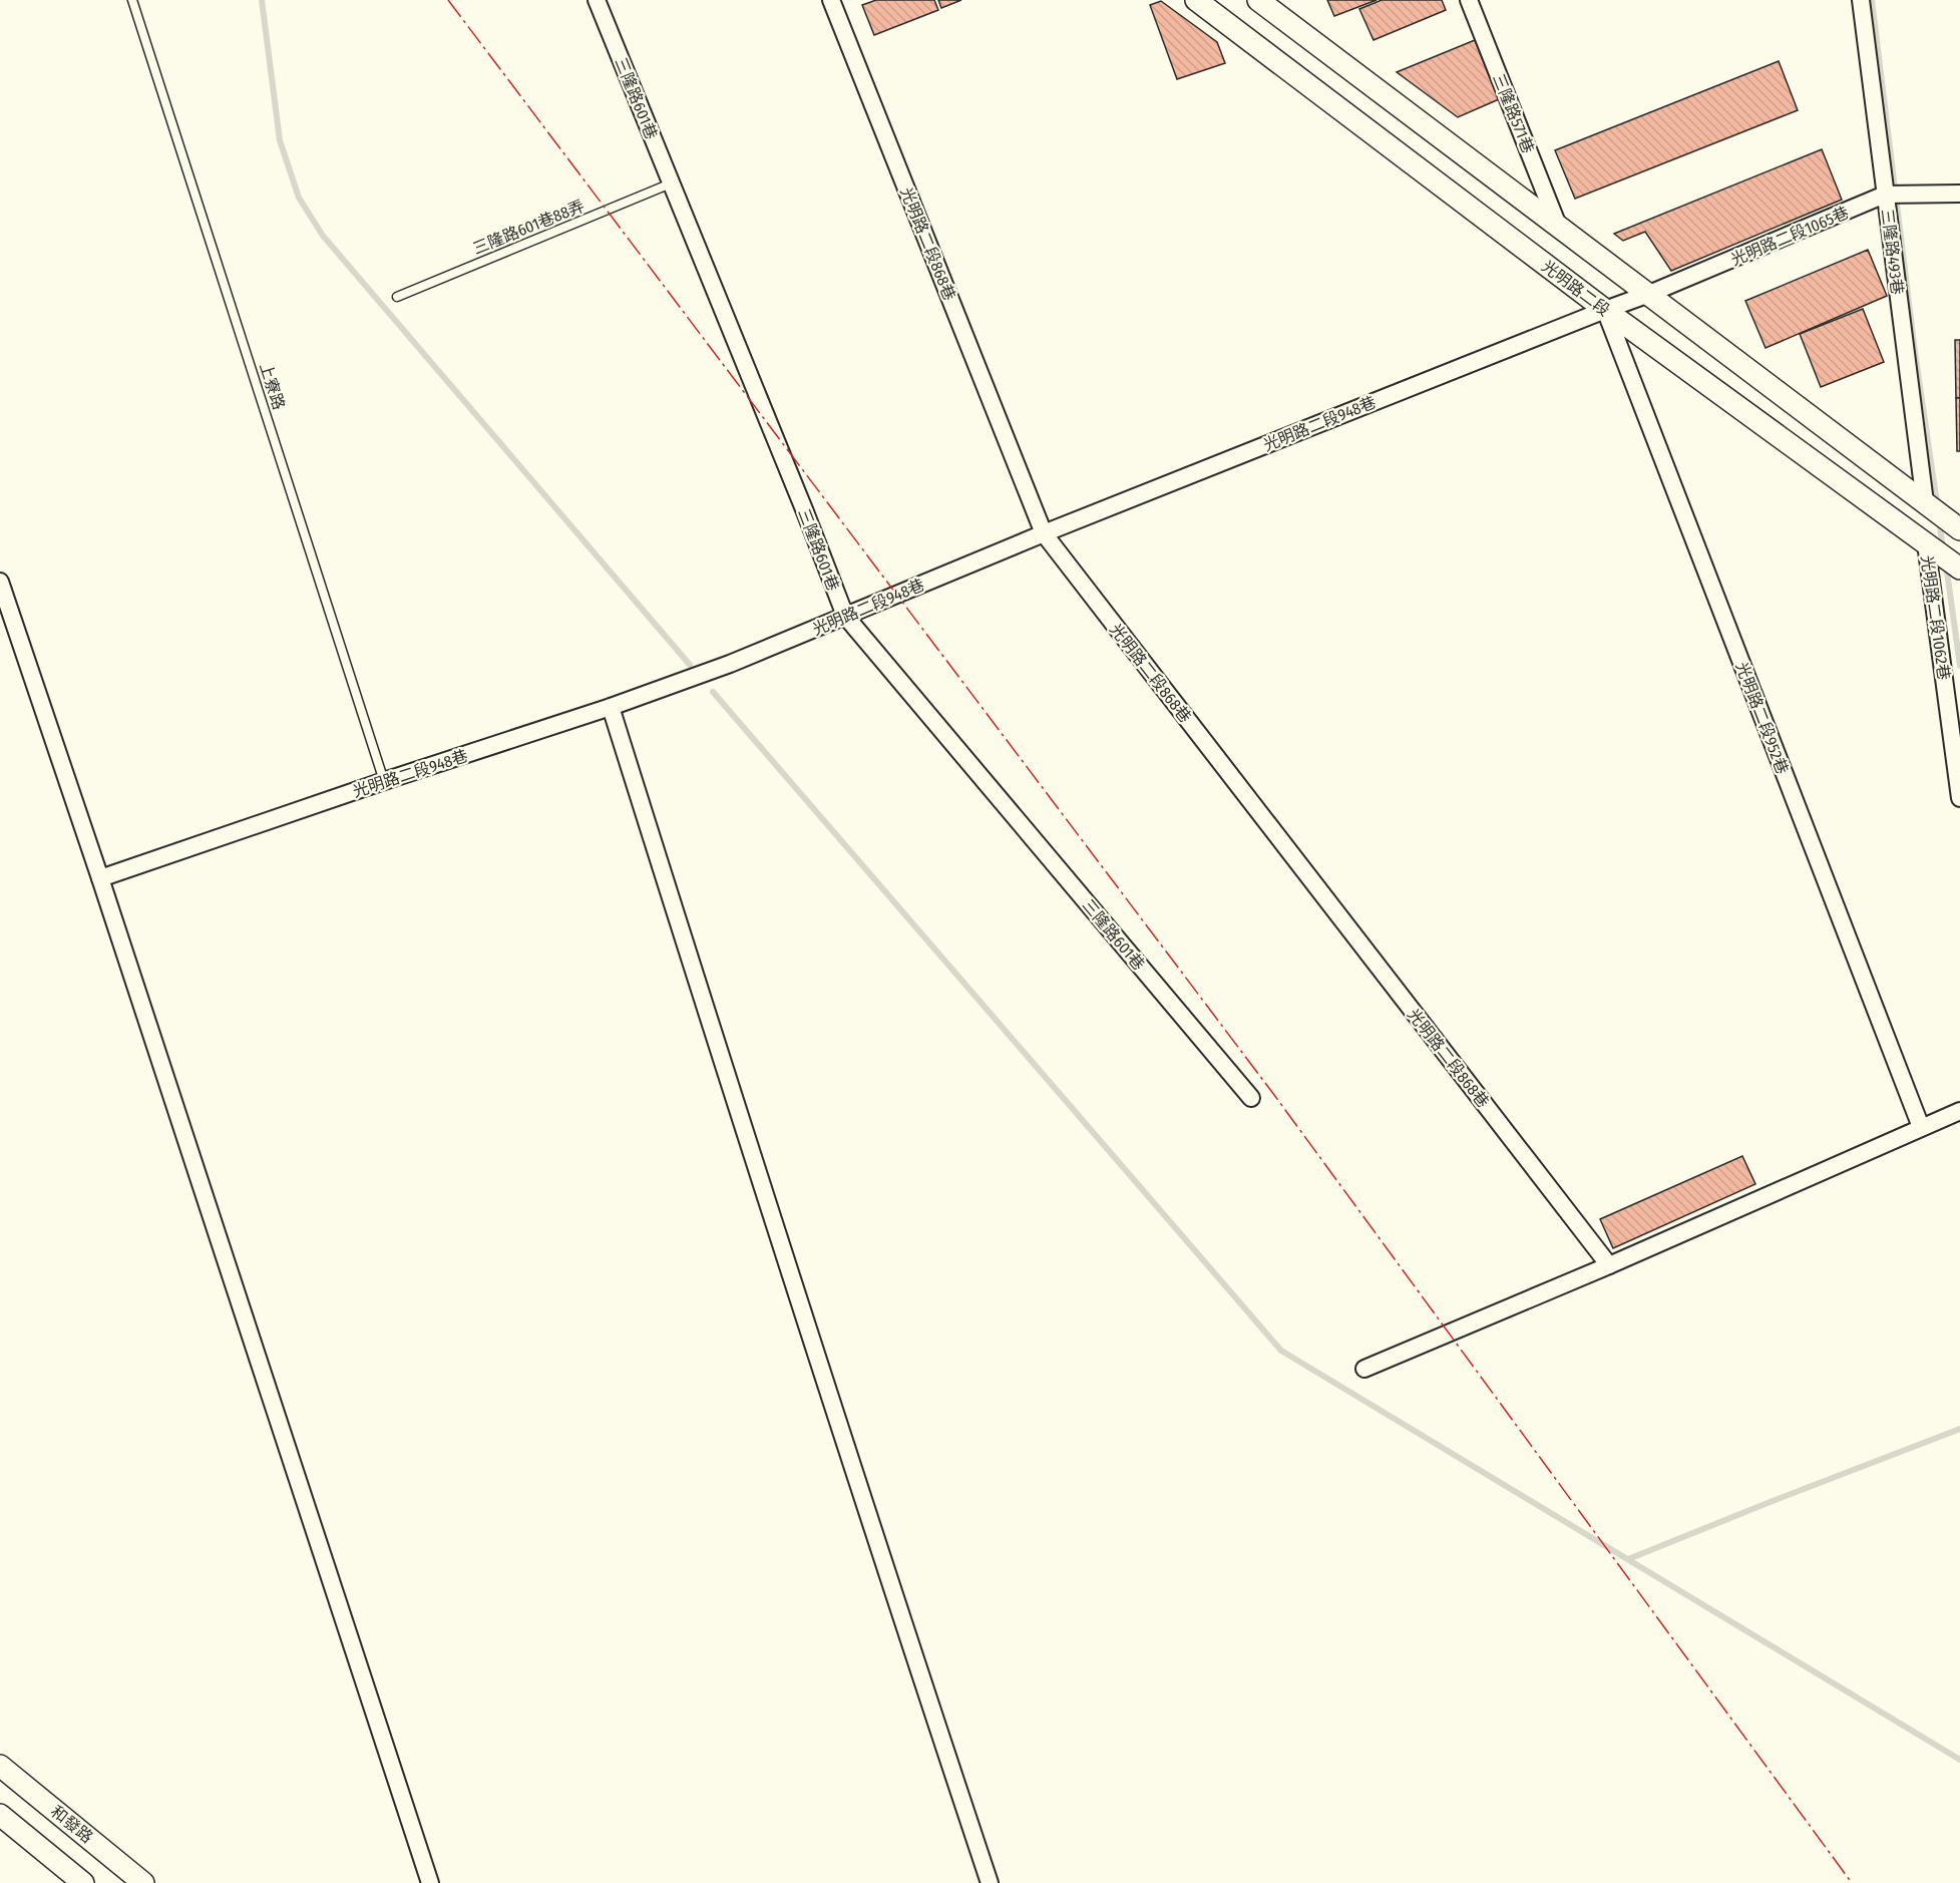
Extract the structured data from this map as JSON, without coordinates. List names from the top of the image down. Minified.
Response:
{"streets":{"street":["三隆路601巷","三隆路571巷","光明路二段1065巷","光明路二段868巷","三隆路493巷","光明路二段","光明路二段948巷","光明路二段1062巷","光明路二段952巷","和發路"],"lane":["三隆路601巷88弄","上寮路"]},"crossings":[["三隆路601巷","三隆路601巷88弄"],["三隆路601巷","光明路二段948巷"],["光明路二段1065巷","三隆路493巷"],["光明路二段1065巷","光明路二段"],["光明路二段1065巷","光明路二段948巷"],["光明路二段1065巷","光明路二段952巷"],["光明路二段868巷","光明路二段948巷"],["光明路二段","光明路二段948巷"],["光明路二段","光明路二段1062巷"],["光明路二段","光明路二段952巷"],["上寮路","光明路二段948巷"],["光明路二段948巷","光明路二段952巷"]]}
